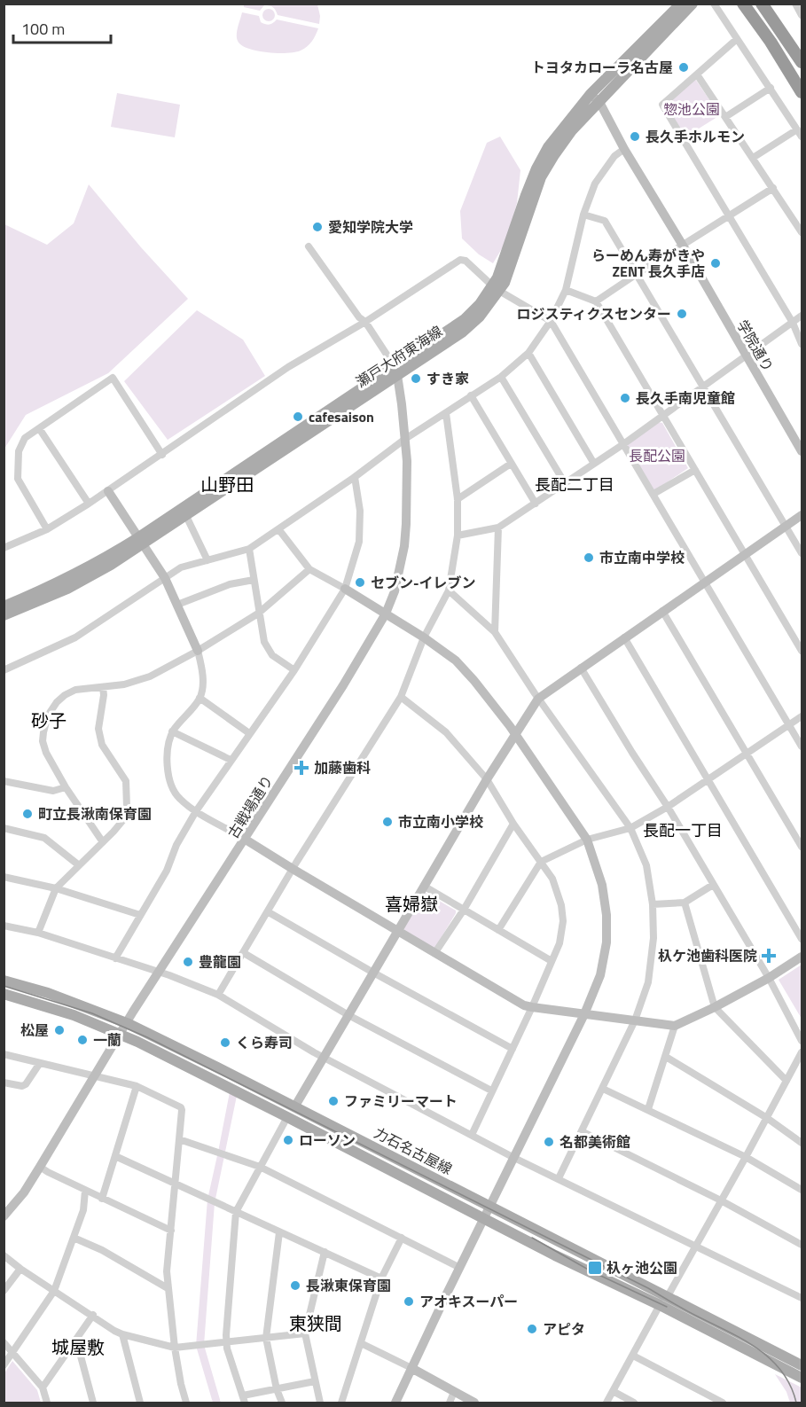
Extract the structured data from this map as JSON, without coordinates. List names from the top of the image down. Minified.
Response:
{"streets":{"main road":["瀬戸大府東海線","力石名古屋線"],"street":["学院通り","古戦場通り"]},"crossings":[["学院通り","瀬戸大府東海線"],["瀬戸大府東海線","古戦場通り"],["古戦場通り","力石名古屋線"]],"districts":["山野田","長配二丁目","砂子","長配一丁目","喜婦嶽","東狭間","城屋敷"],"parks":["惣池公園","長配公園"],"places":{"other":["トヨタカローラ名古屋","長久手ホルモン","愛知学院大学","らーめん寿がきや ZENT 長久手店","ロジスティクスセンター","すき家","長久手南児童館","cafesaison","市立南中学校","セブン-イレブン","町立長湫南保育園","市立南小学校","豊龍園","松屋","一蘭","くら寿司","ファミリーマート","ローソン","名都美術館","長湫東保育園","アオキスーパー","アピタ"],"health":["加藤歯科","杁ケ池歯科医院"],"transit":["杁ヶ池公園"]},"scale_bar":"100 m"}
